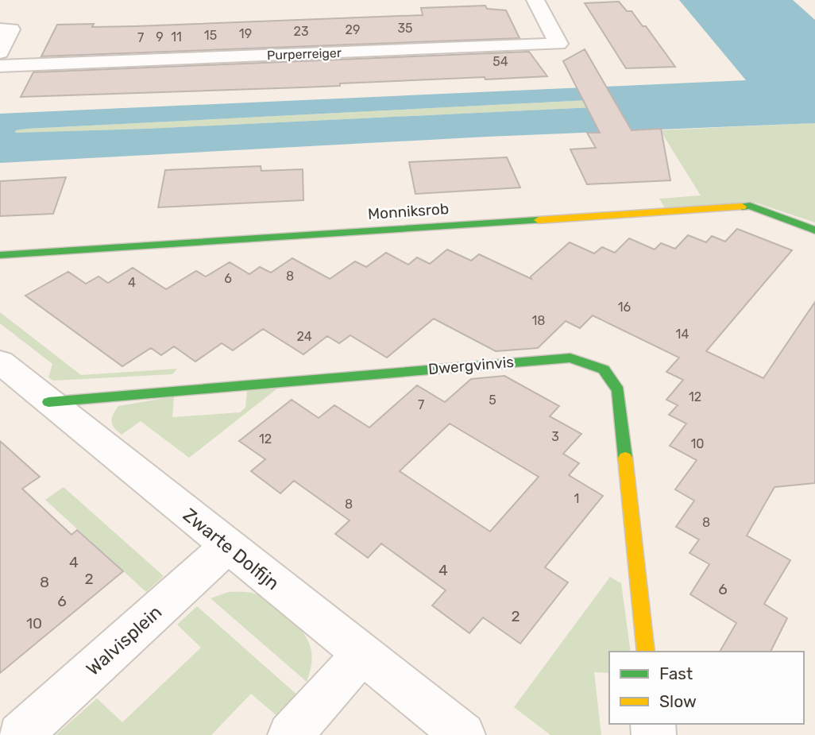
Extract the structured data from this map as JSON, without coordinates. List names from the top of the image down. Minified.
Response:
{"streets":{"street":["Purperreiger","Monniksrob","Dwergvinvis","Zwarte Dolfijn","Walvisplein"]},"crossings":[["Dwergvinvis","Zwarte Dolfijn"],["Zwarte Dolfijn","Walvisplein"]],"house_numbers":["35","29","23","19","15","9","11","7","54","8","6","4","16","18","14","24","12","5","7","3","12","10","1","8","8","4","4","2","8","6","6","2","10"],"legend":["Fast","Slow"]}
